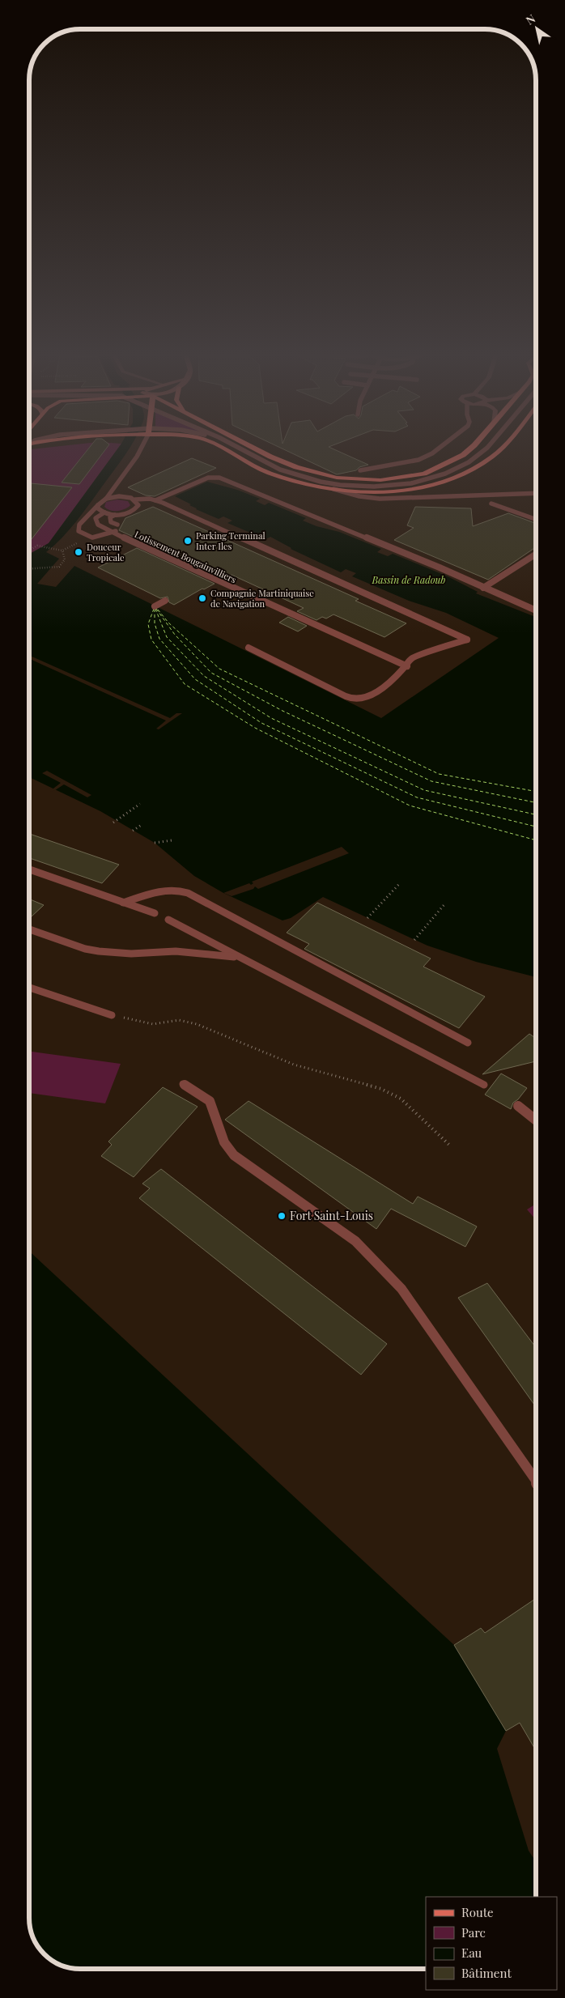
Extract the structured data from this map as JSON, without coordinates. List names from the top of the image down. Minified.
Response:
{"streets":{"lane":["Lotissement Bougainvilliers"]},"water":["Bassin de Radoub"],"places":["Parking Terminal Inter Iles","Douceur Tropicale","Compagnie Martiniquaise de Navigation","Fort Saint-Louis"],"legend":["Route","Parc","Eau","Bâtiment"],"north":"top left"}
